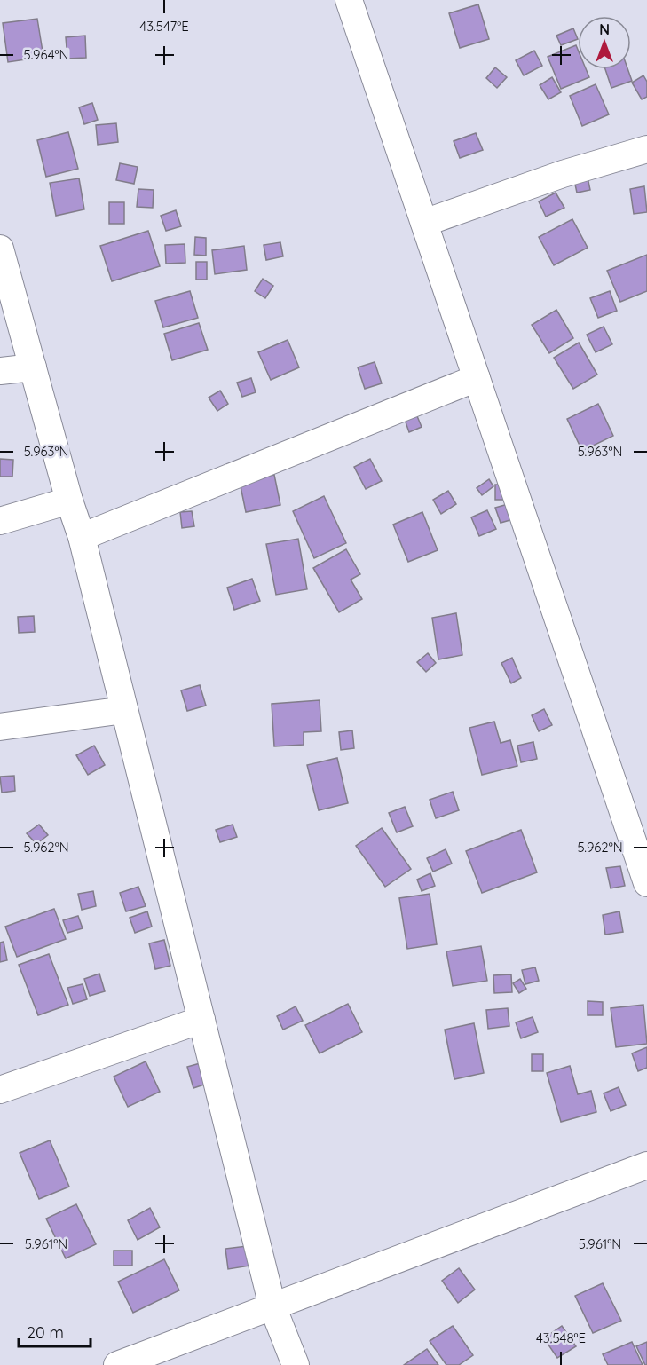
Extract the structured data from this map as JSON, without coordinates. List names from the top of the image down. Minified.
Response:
{"scale_bar":"20 m","north":"top","coordinates":["43.547°E","5.964°N","5.963°N","5.962°N","5.961°N","43.548°E"]}
